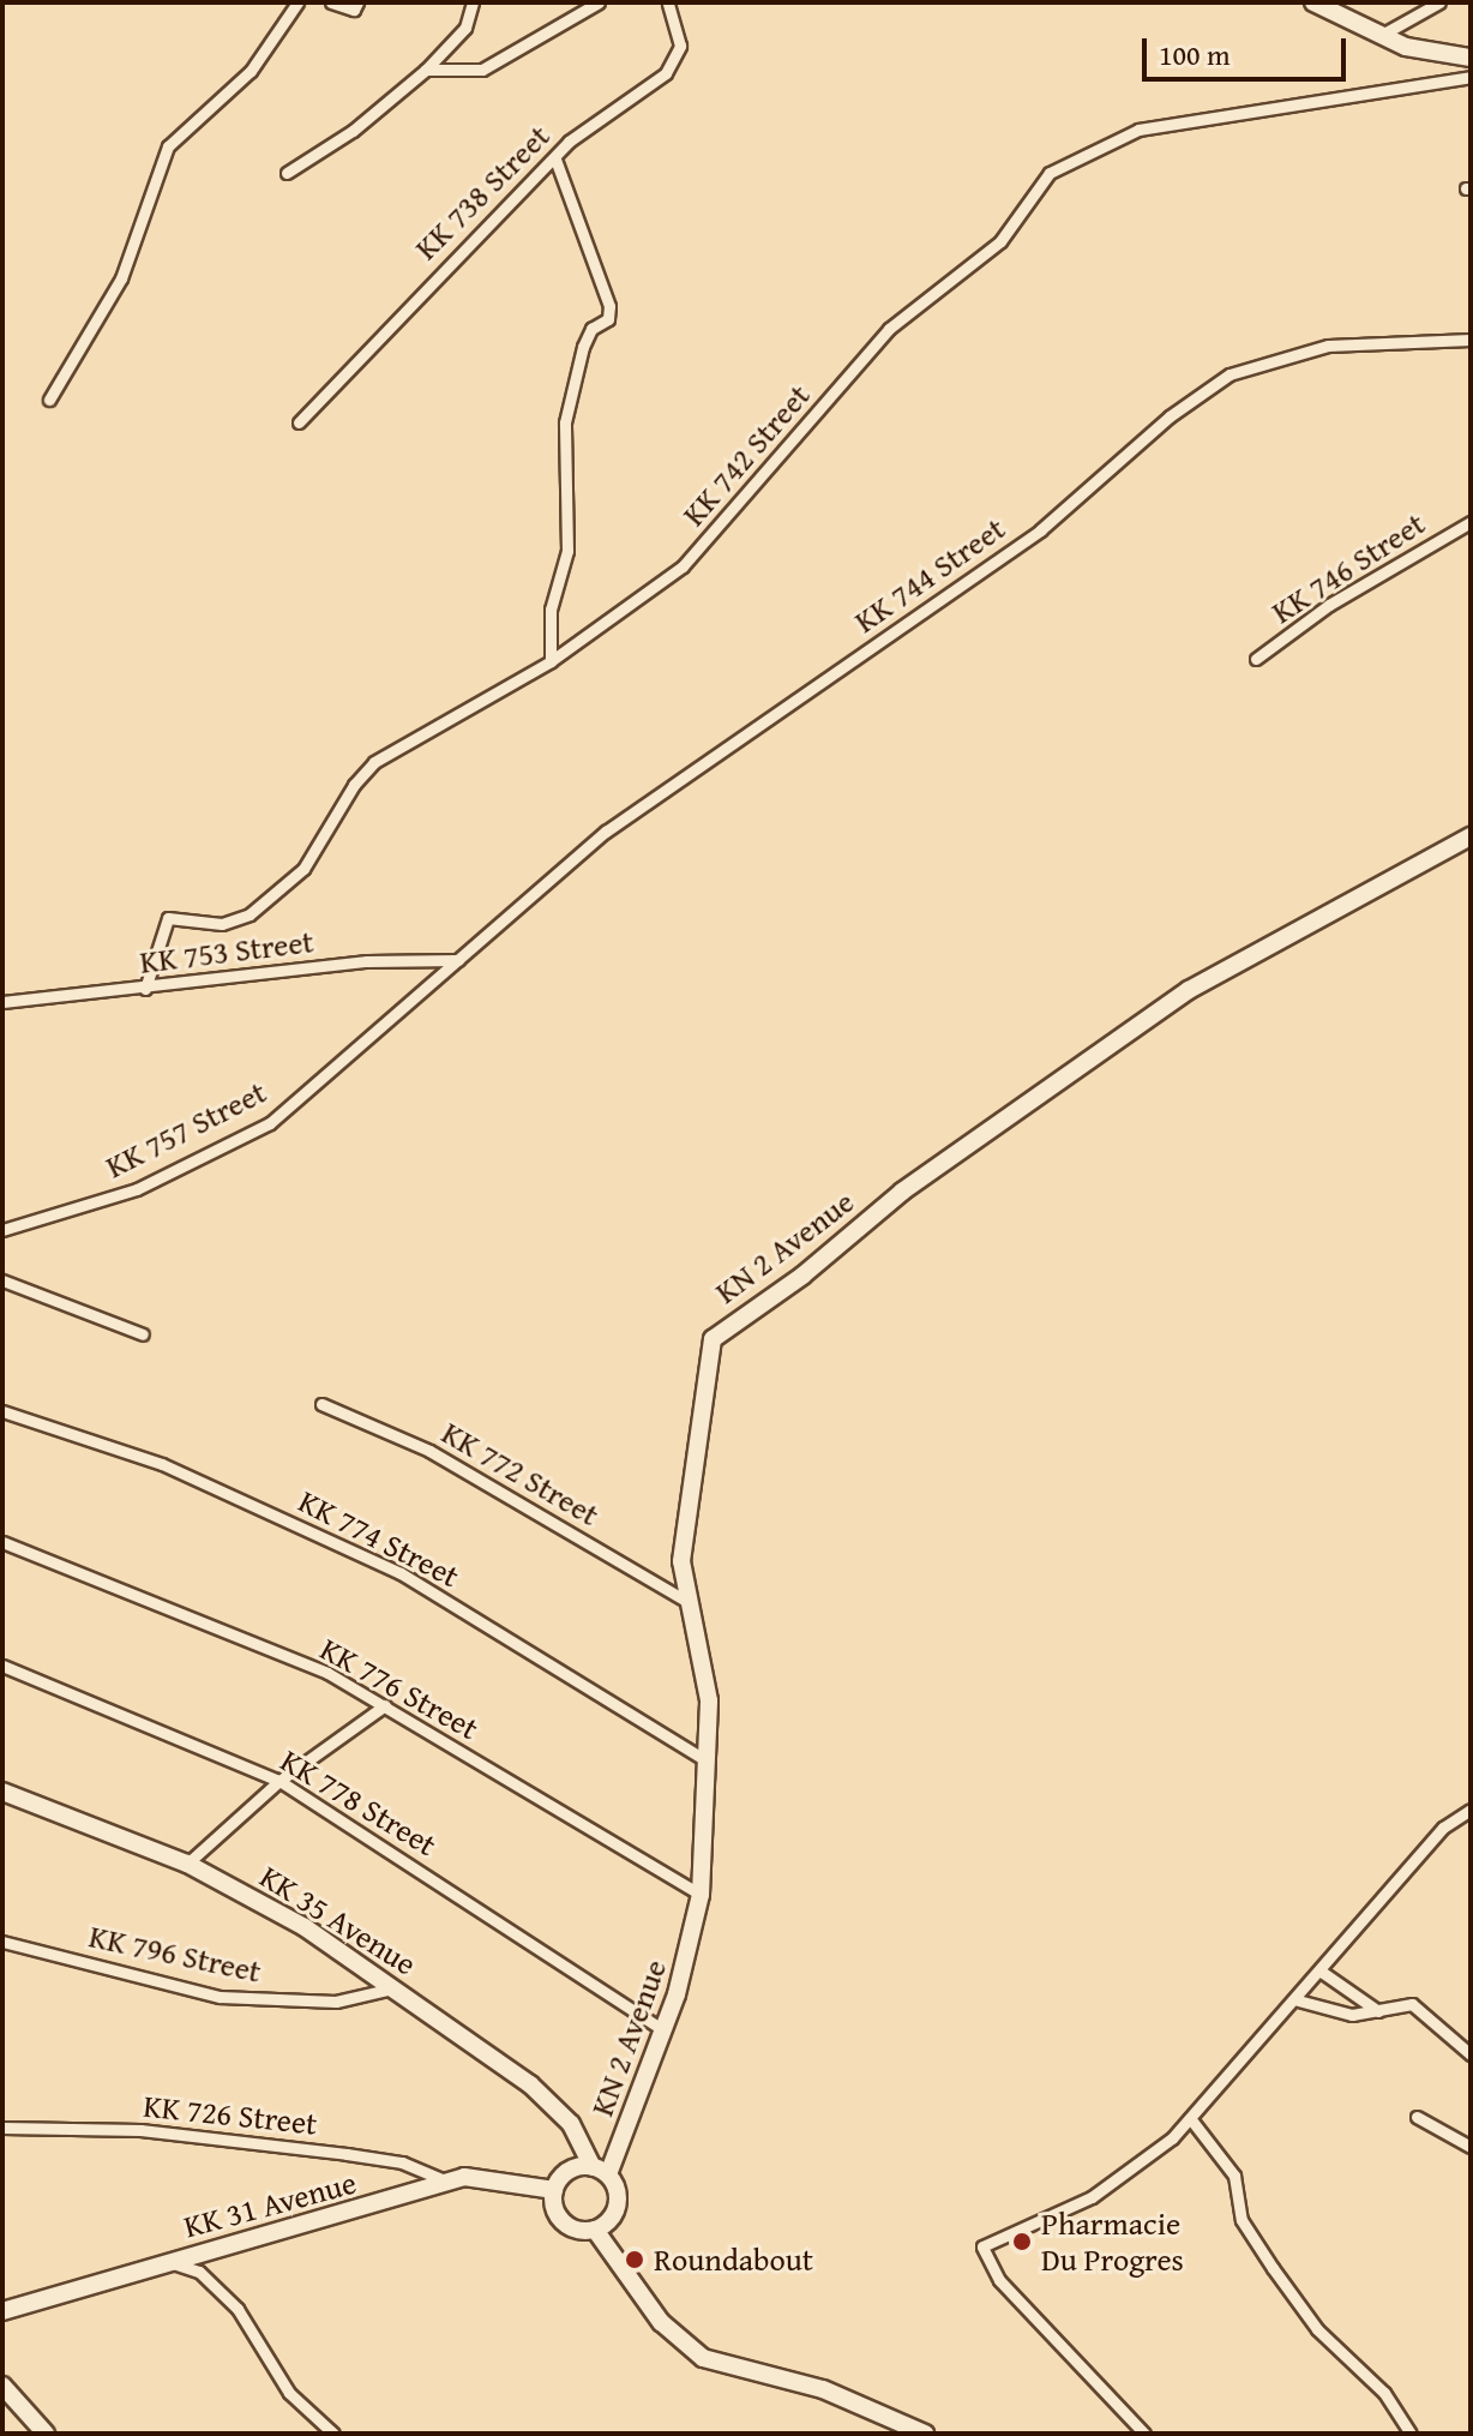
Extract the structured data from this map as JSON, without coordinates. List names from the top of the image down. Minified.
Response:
{"streets":{"main road":["KN 2 Avenue","KK 35 Avenue","KK 31 Avenue"],"street":["KK 738 Street","KK 742 Street","KK 746 Street","KK 744 Street","KK 753 Street","KK 757 Street","KK 772 Street","KK 774 Street","KK 776 Street","KK 778 Street","KK 796 Street","KK 726 Street"]},"crossings":[["KK 742 Street","KK 753 Street"],["KK 744 Street","KK 753 Street"],["KK 744 Street","KK 757 Street"],["KK 753 Street","KK 757 Street"],["KN 2 Avenue","KK 772 Street"],["KN 2 Avenue","KK 774 Street"],["KN 2 Avenue","KK 776 Street"],["KN 2 Avenue","KK 778 Street"],["KN 2 Avenue","KK 35 Avenue"],["KN 2 Avenue","KK 31 Avenue"],["KK 35 Avenue","KK 796 Street"],["KK 35 Avenue","KK 31 Avenue"],["KK 726 Street","KK 31 Avenue"]],"places":["Pharmacie Du Progres","Roundabout"],"scale_bar":"100 m"}
